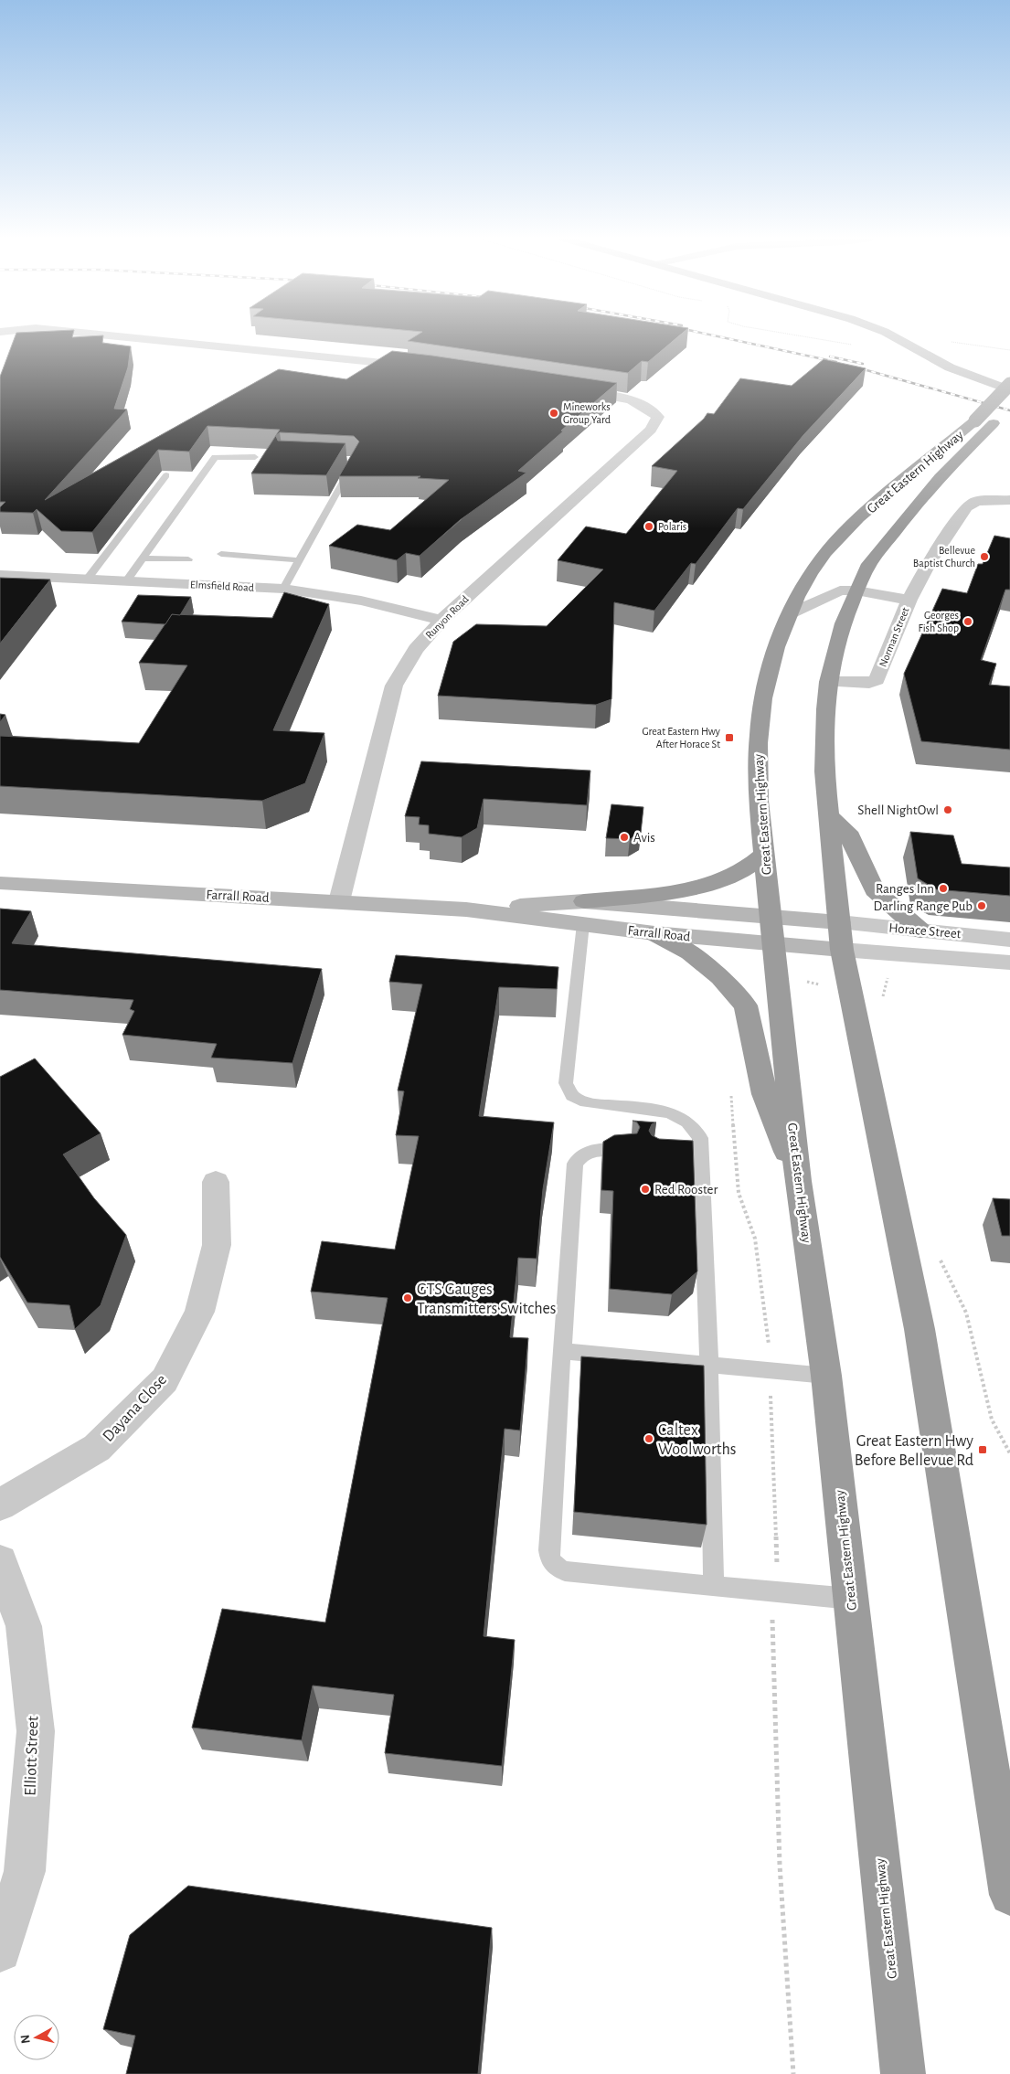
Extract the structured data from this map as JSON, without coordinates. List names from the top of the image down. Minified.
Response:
{"streets":{"highway":["Great Eastern Highway"],"main road":["Farrall Road"],"street":["Elmsfield Road","Runyon Road","Norman Street","Horace Street","Dayana Close","Elliott Street"]},"crossings":[["Great Eastern Highway","Norman Street"],["Great Eastern Highway","Farrall Road"],["Great Eastern Highway","Horace Street"],["Elmsfield Road","Runyon Road"],["Runyon Road","Farrall Road"],["Farrall Road","Horace Street"]],"places":{"other":["Mineworks Group Yard","Polaris","Bellevue Baptist Church","Georges Fish Shop","Shell NightOwl","Avis","Ranges Inn","Darling Range Pub","Red Rooster","GTS Gauges Transmitters Switches","Caltex Woolworths"],"transit":["Great Eastern Hwy After Horace St","Great Eastern Hwy Before Bellevue Rd"]},"north":"left"}
